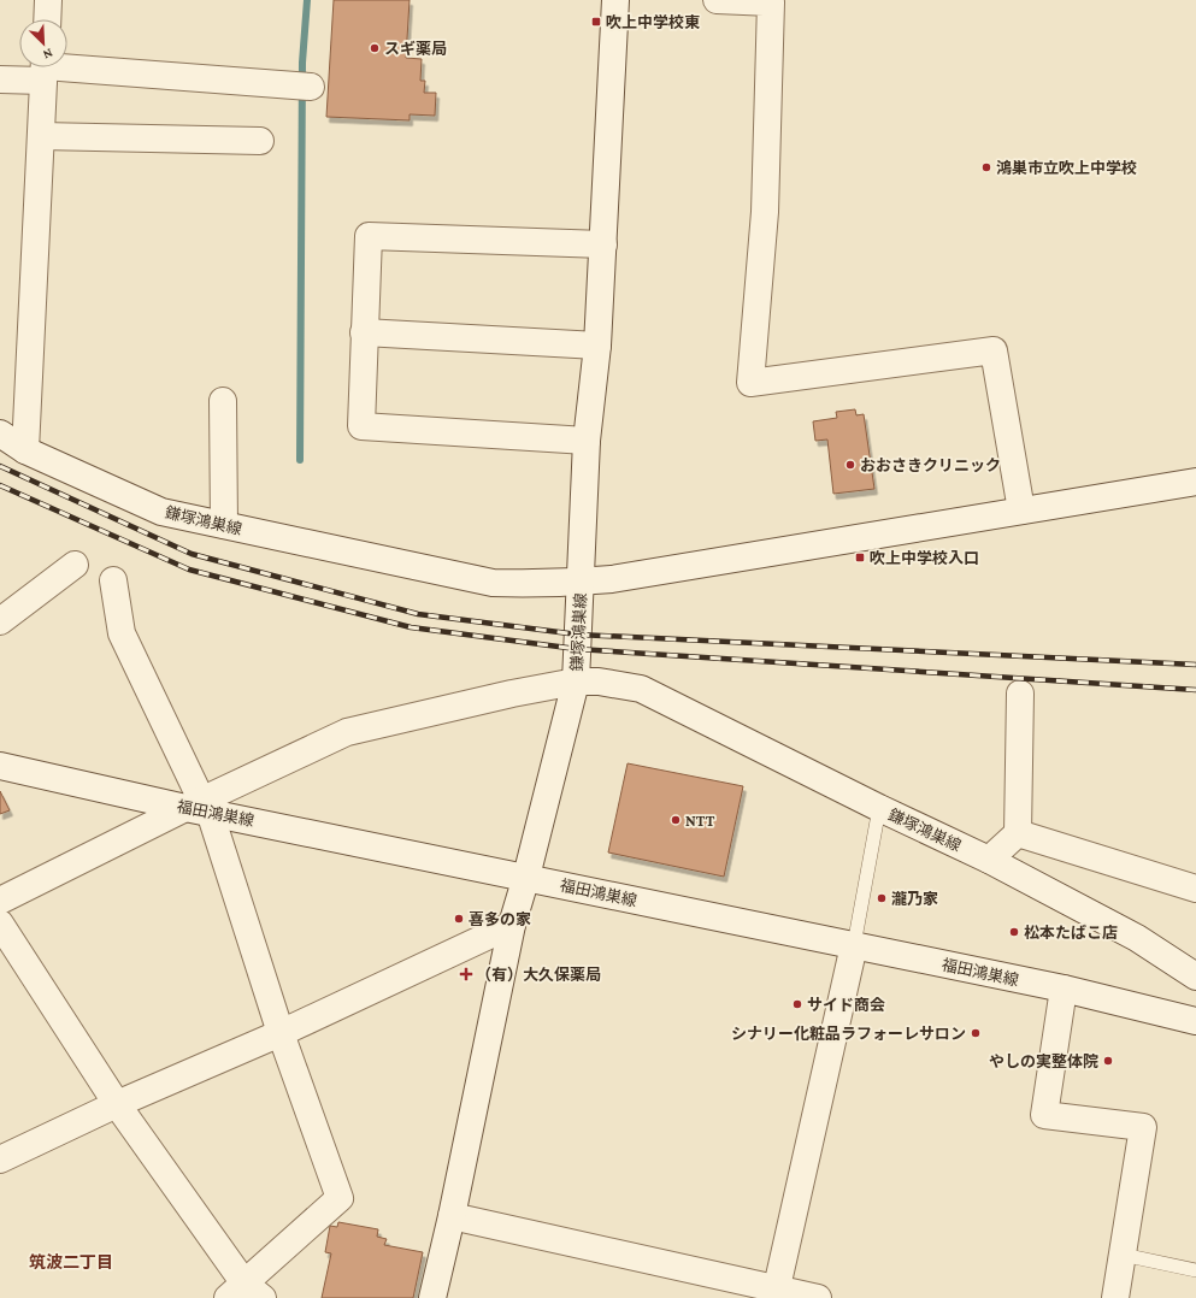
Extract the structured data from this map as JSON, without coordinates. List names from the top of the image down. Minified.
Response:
{"streets":{"street":["鎌塚鴻巣線","福田鴻巣線"]},"districts":["筑波二丁目"],"places":{"transit":["吹上中学校東","吹上中学校入口"],"other":["スギ薬局","鴻巣市立吹上中学校","おおさきクリニック","NTT","瀧乃家","喜多の家","松本たばこ店","サイド商会","シナリー化粧品ラフォーレサロン","やしの実整体院"],"health":["（有）大久保薬局"]},"north":"bottom right"}
